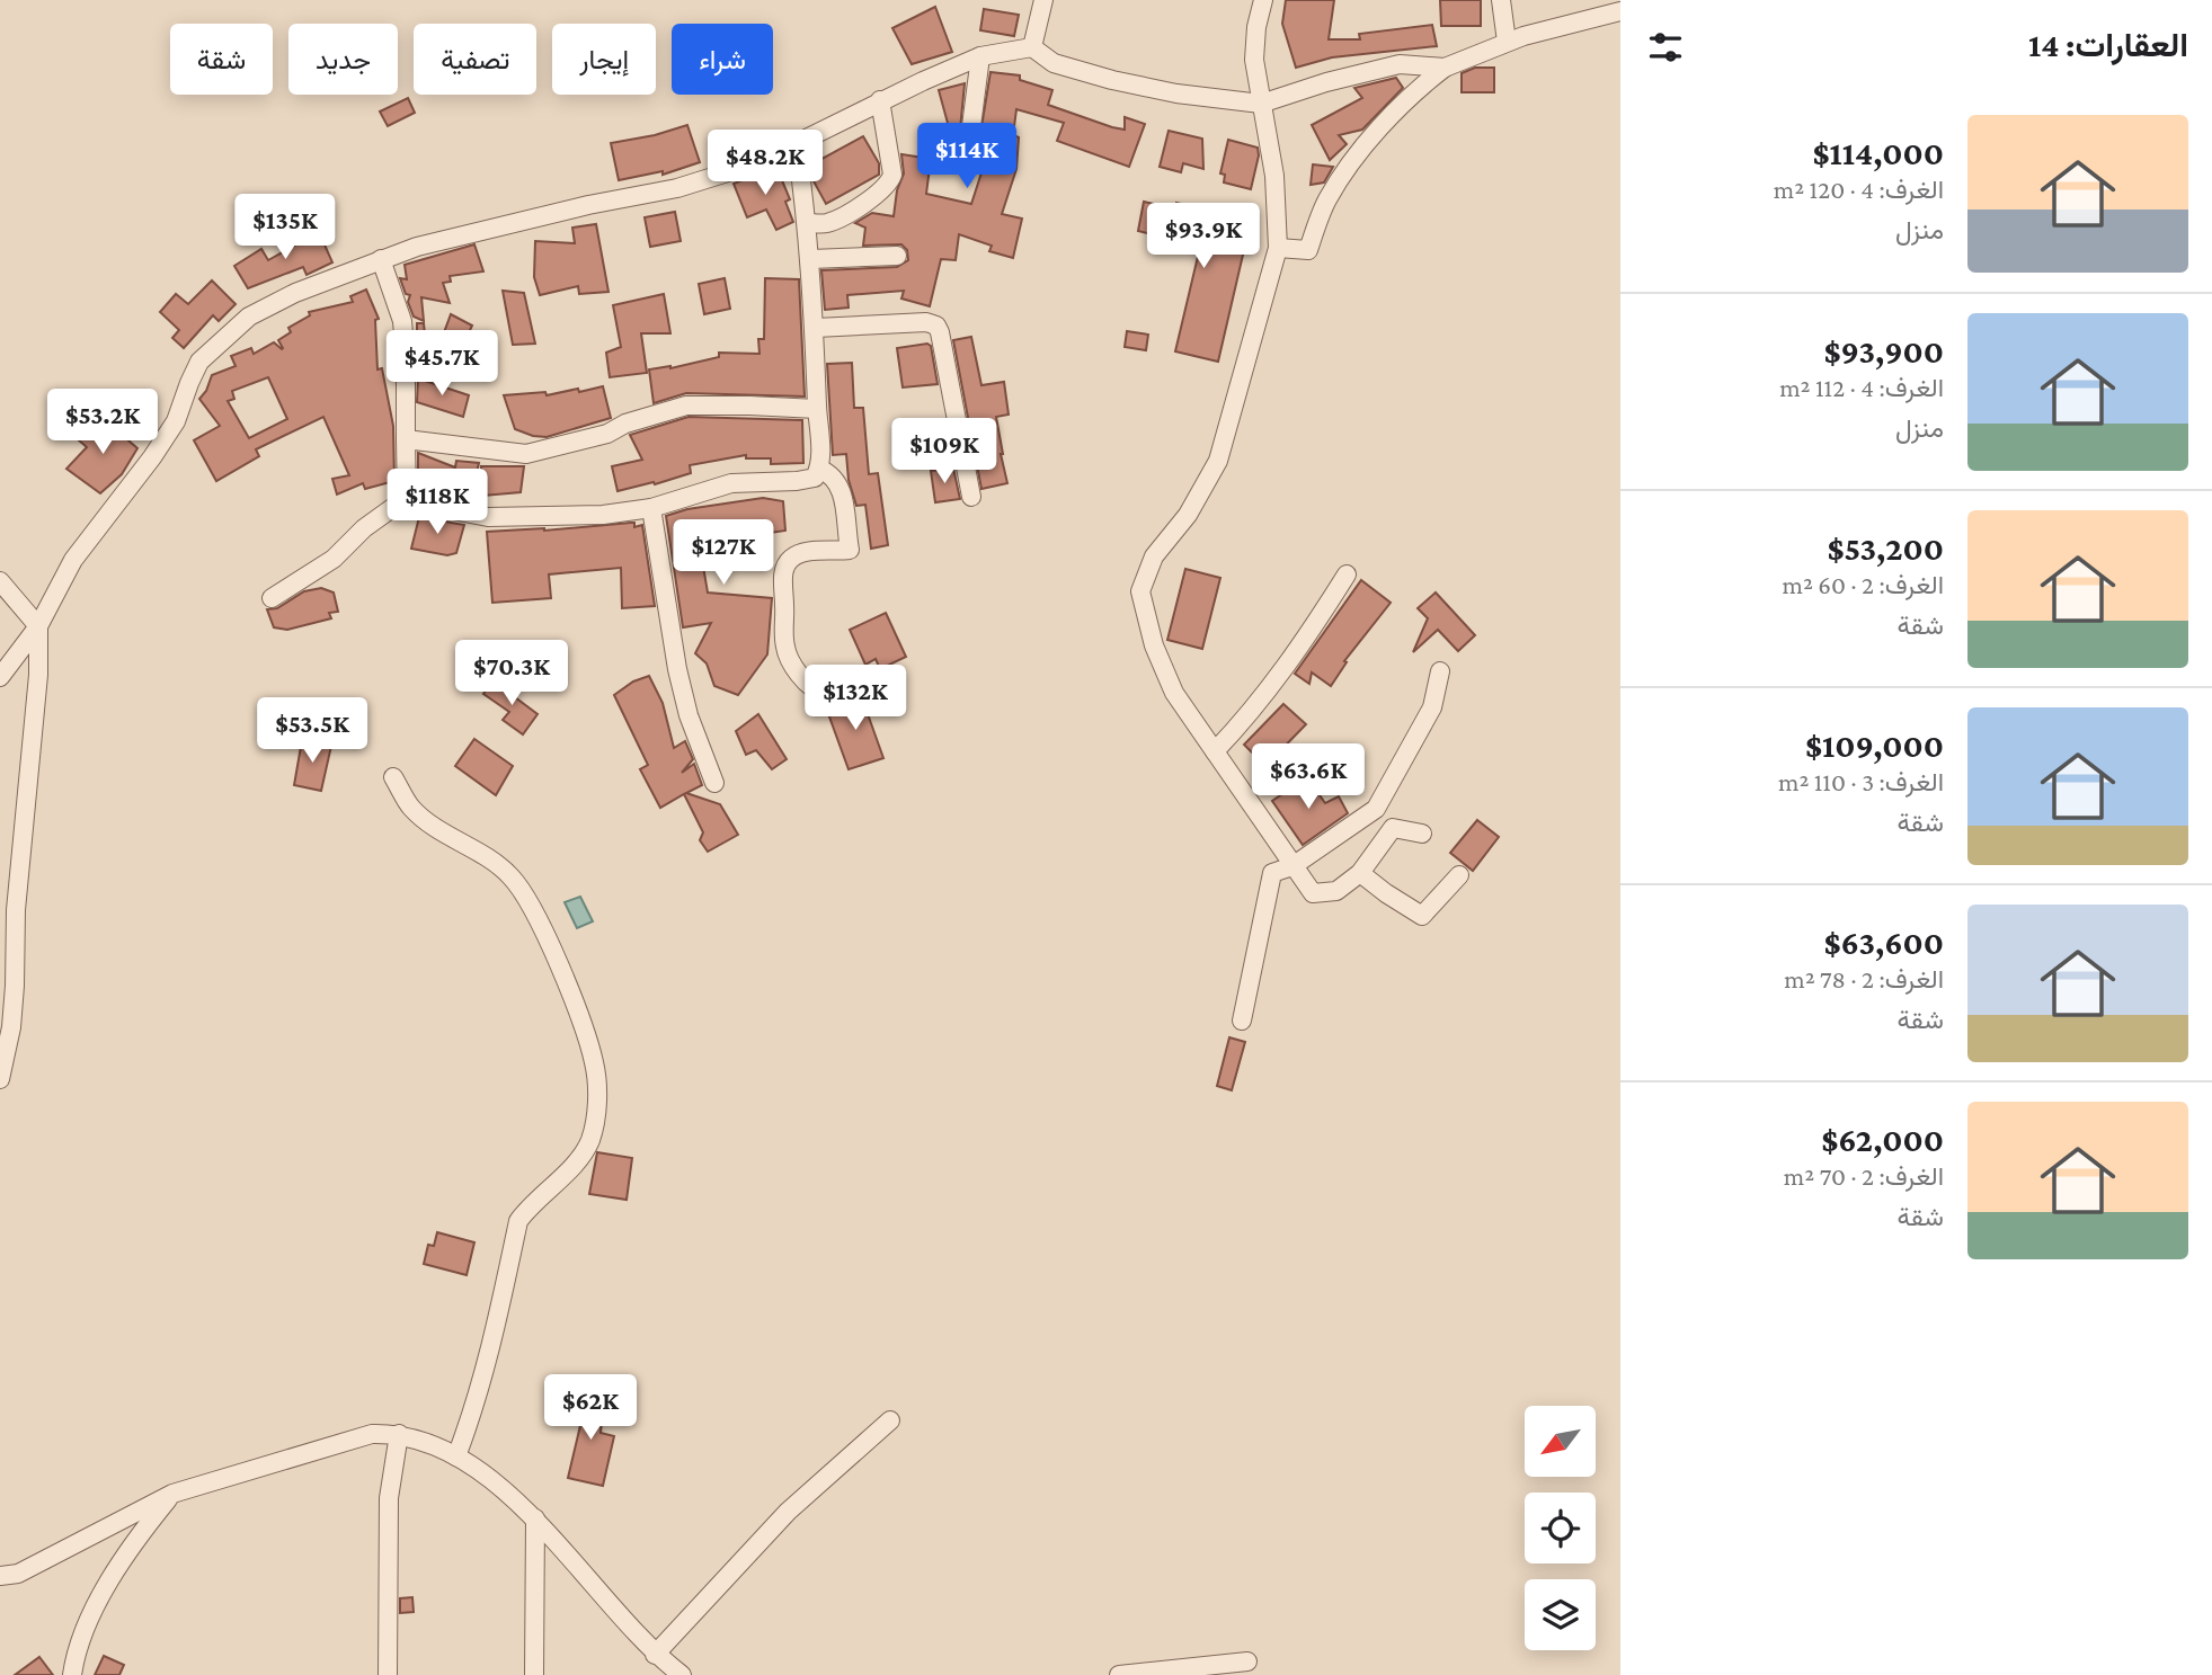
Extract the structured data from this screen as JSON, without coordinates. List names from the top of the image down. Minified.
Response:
{"north":"bottom left","page":{"heading":"العقارات: 14","chip":["شراء","إيجار","تصفية","جديد","شقة"],"list":[{"name":"$114,000","note":"الغرف: 4 · 120 m² · منزل"},{"name":"$93,900","note":"الغرف: 4 · 112 m² · منزل"},{"name":"$53,200","note":"الغرف: 2 · 60 m² · شقة"},{"name":"$109,000","note":"الغرف: 3 · 110 m² · شقة"},{"name":"$63,600","note":"الغرف: 2 · 78 m² · شقة"},{"name":"$62,000","note":"الغرف: 2 · 70 m² · شقة"}],"price":["$114K","$48.2K","$135K","$93.9K","$45.7K","$53.2K","$109K","$118K","$127K","$70.3K","$132K","$53.5K","$63.6K","$62K"]}}
